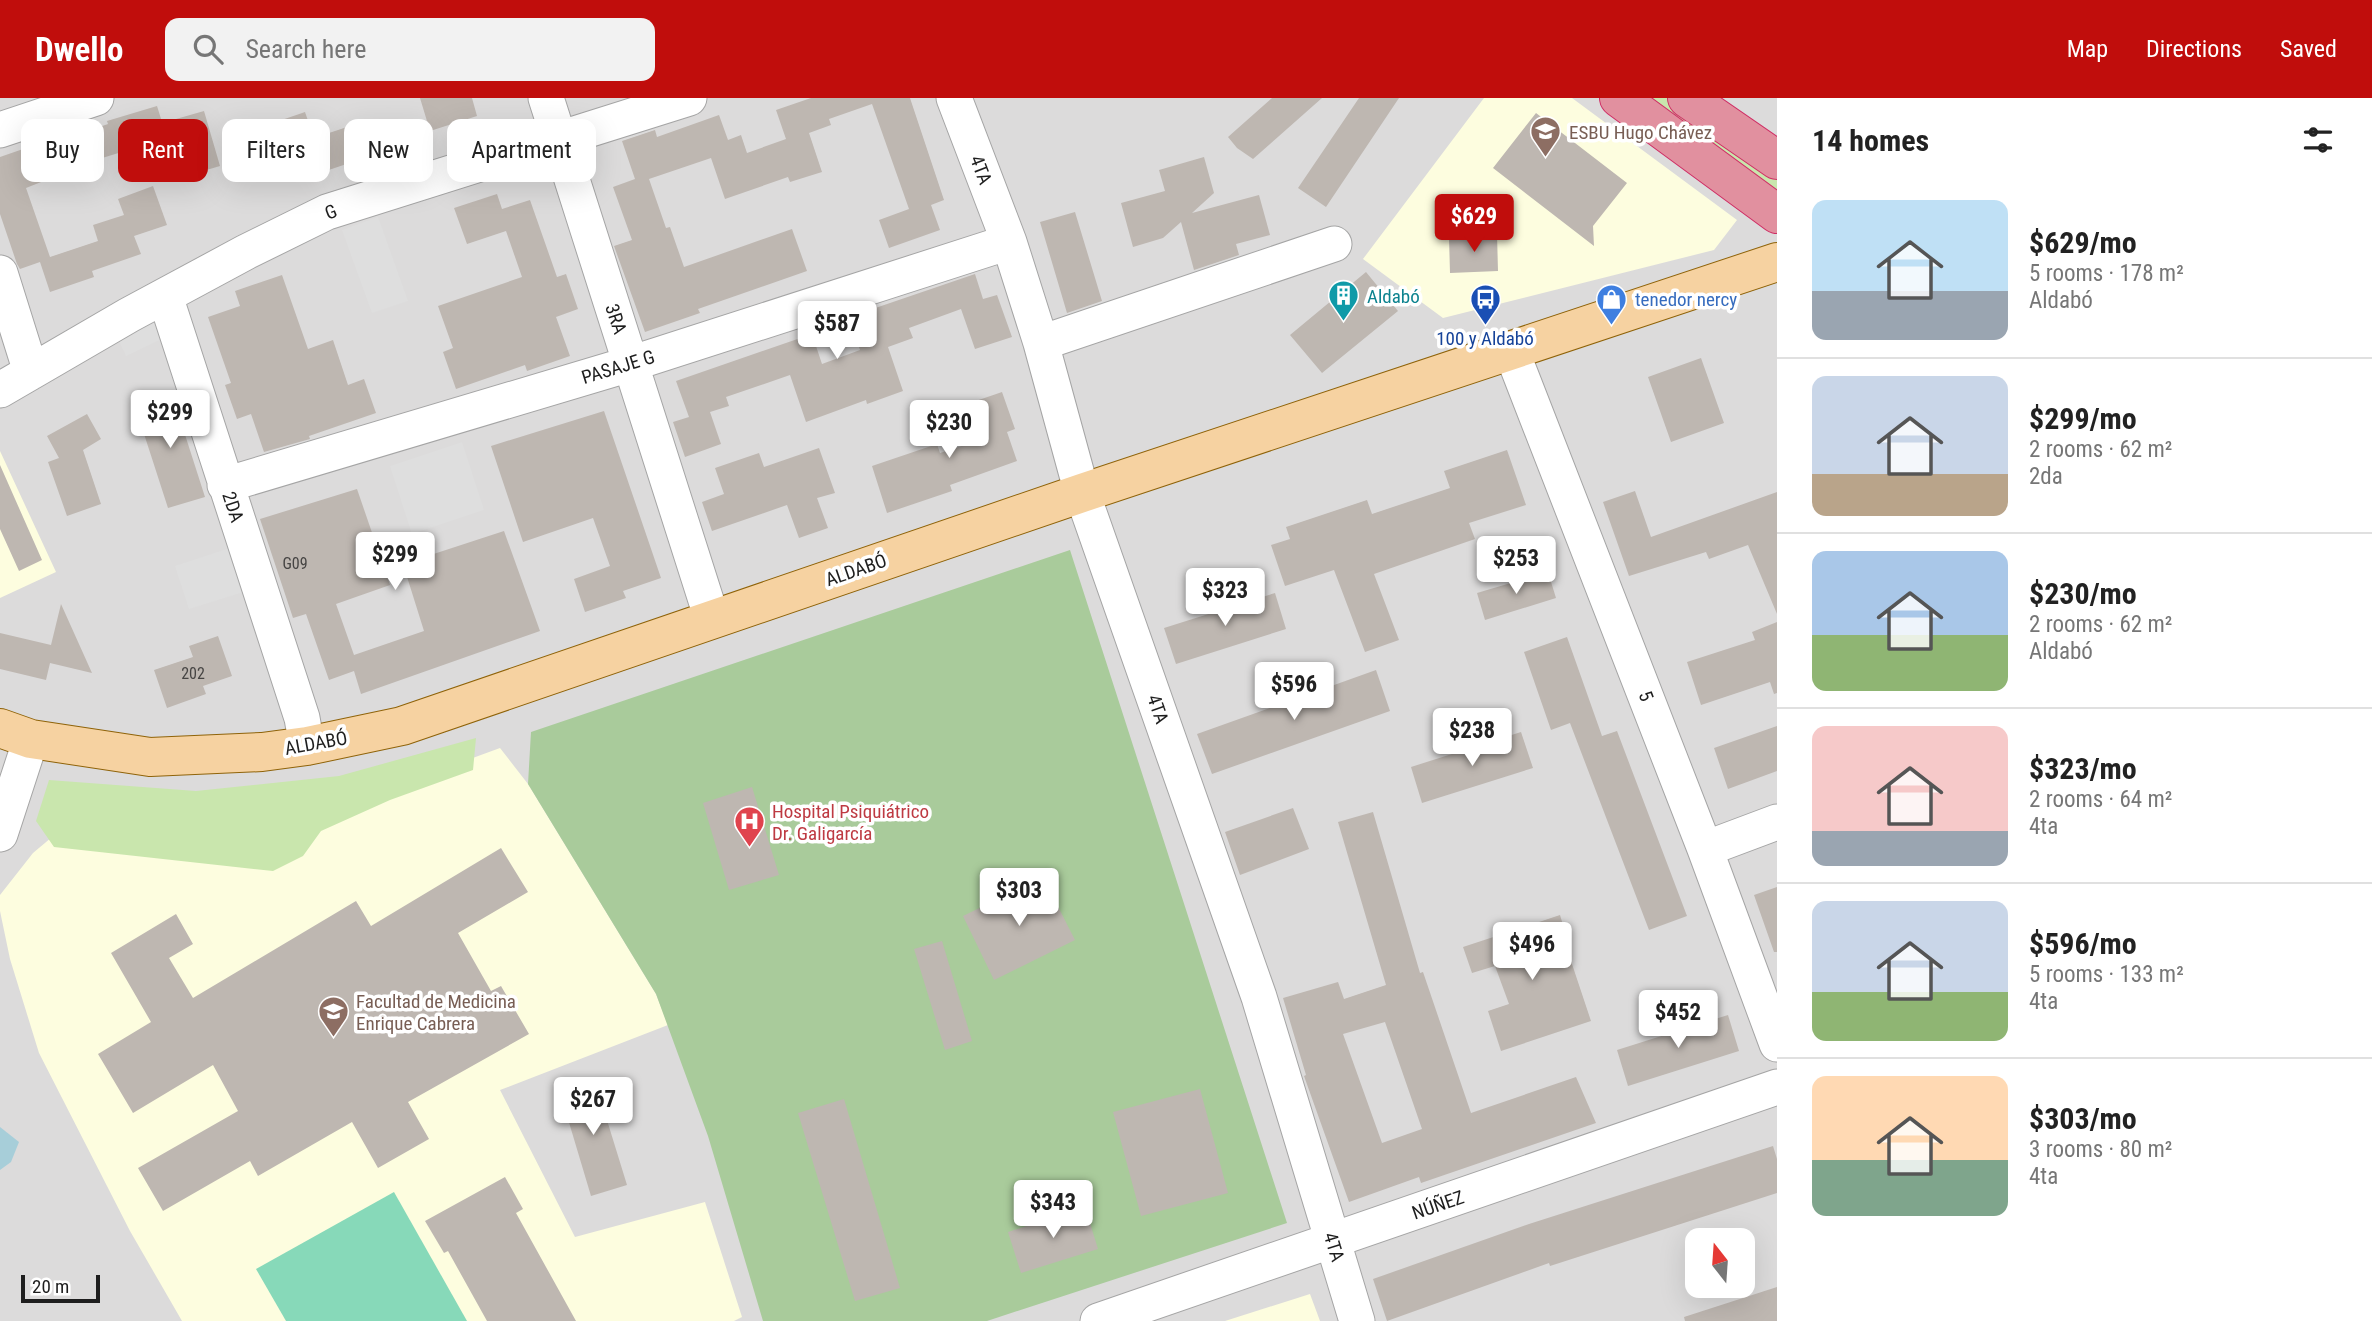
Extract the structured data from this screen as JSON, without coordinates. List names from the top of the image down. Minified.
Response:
{"streets":{"main road":["ALDABÓ"],"street":["4TA","G","3RA","PASAJE G","2DA","5","NÚÑEZ"]},"crossings":[["4TA","PASAJE G"],["4TA","ALDABÓ"],["4TA","NÚÑEZ"],["G","2DA"],["3RA","PASAJE G"],["3RA","ALDABÓ"],["PASAJE G","2DA"],["2DA","ALDABÓ"],["ALDABÓ","5"]],"places":{"school or university":["ESBU Hugo Chávez","Facultad de Medicina Enrique Cabrera"],"building":["Aldabó"],"bus stop":["100 y Aldabó"],"shop":["tenedor nercy"],"hospital":["Hospital Psiquiátrico Dr. Galigarcía"]},"house_numbers":["G09","202"],"scale_bar":"20 m","north":"top","page":{"header":"Dwello","search":"Search here","nav":["Map","Directions","Saved"],"heading":"14 homes","chip":["Buy","Rent","Filters","New","Apartment"],"list":[{"name":"$629/mo","note":"5 rooms · 178 m² · Aldabó"},{"name":"$299/mo","note":"2 rooms · 62 m² · 2da"},{"name":"$230/mo","note":"2 rooms · 62 m² · Aldabó"},{"name":"$323/mo","note":"2 rooms · 64 m² · 4ta"},{"name":"$596/mo","note":"5 rooms · 133 m² · 4ta"},{"name":"$303/mo","note":"3 rooms · 80 m² · 4ta"}],"price":["$629","$587","$299","$230","$299","$253","$323","$596","$238","$303","$496","$452","$267","$343"],"scale":"20 m"}}
